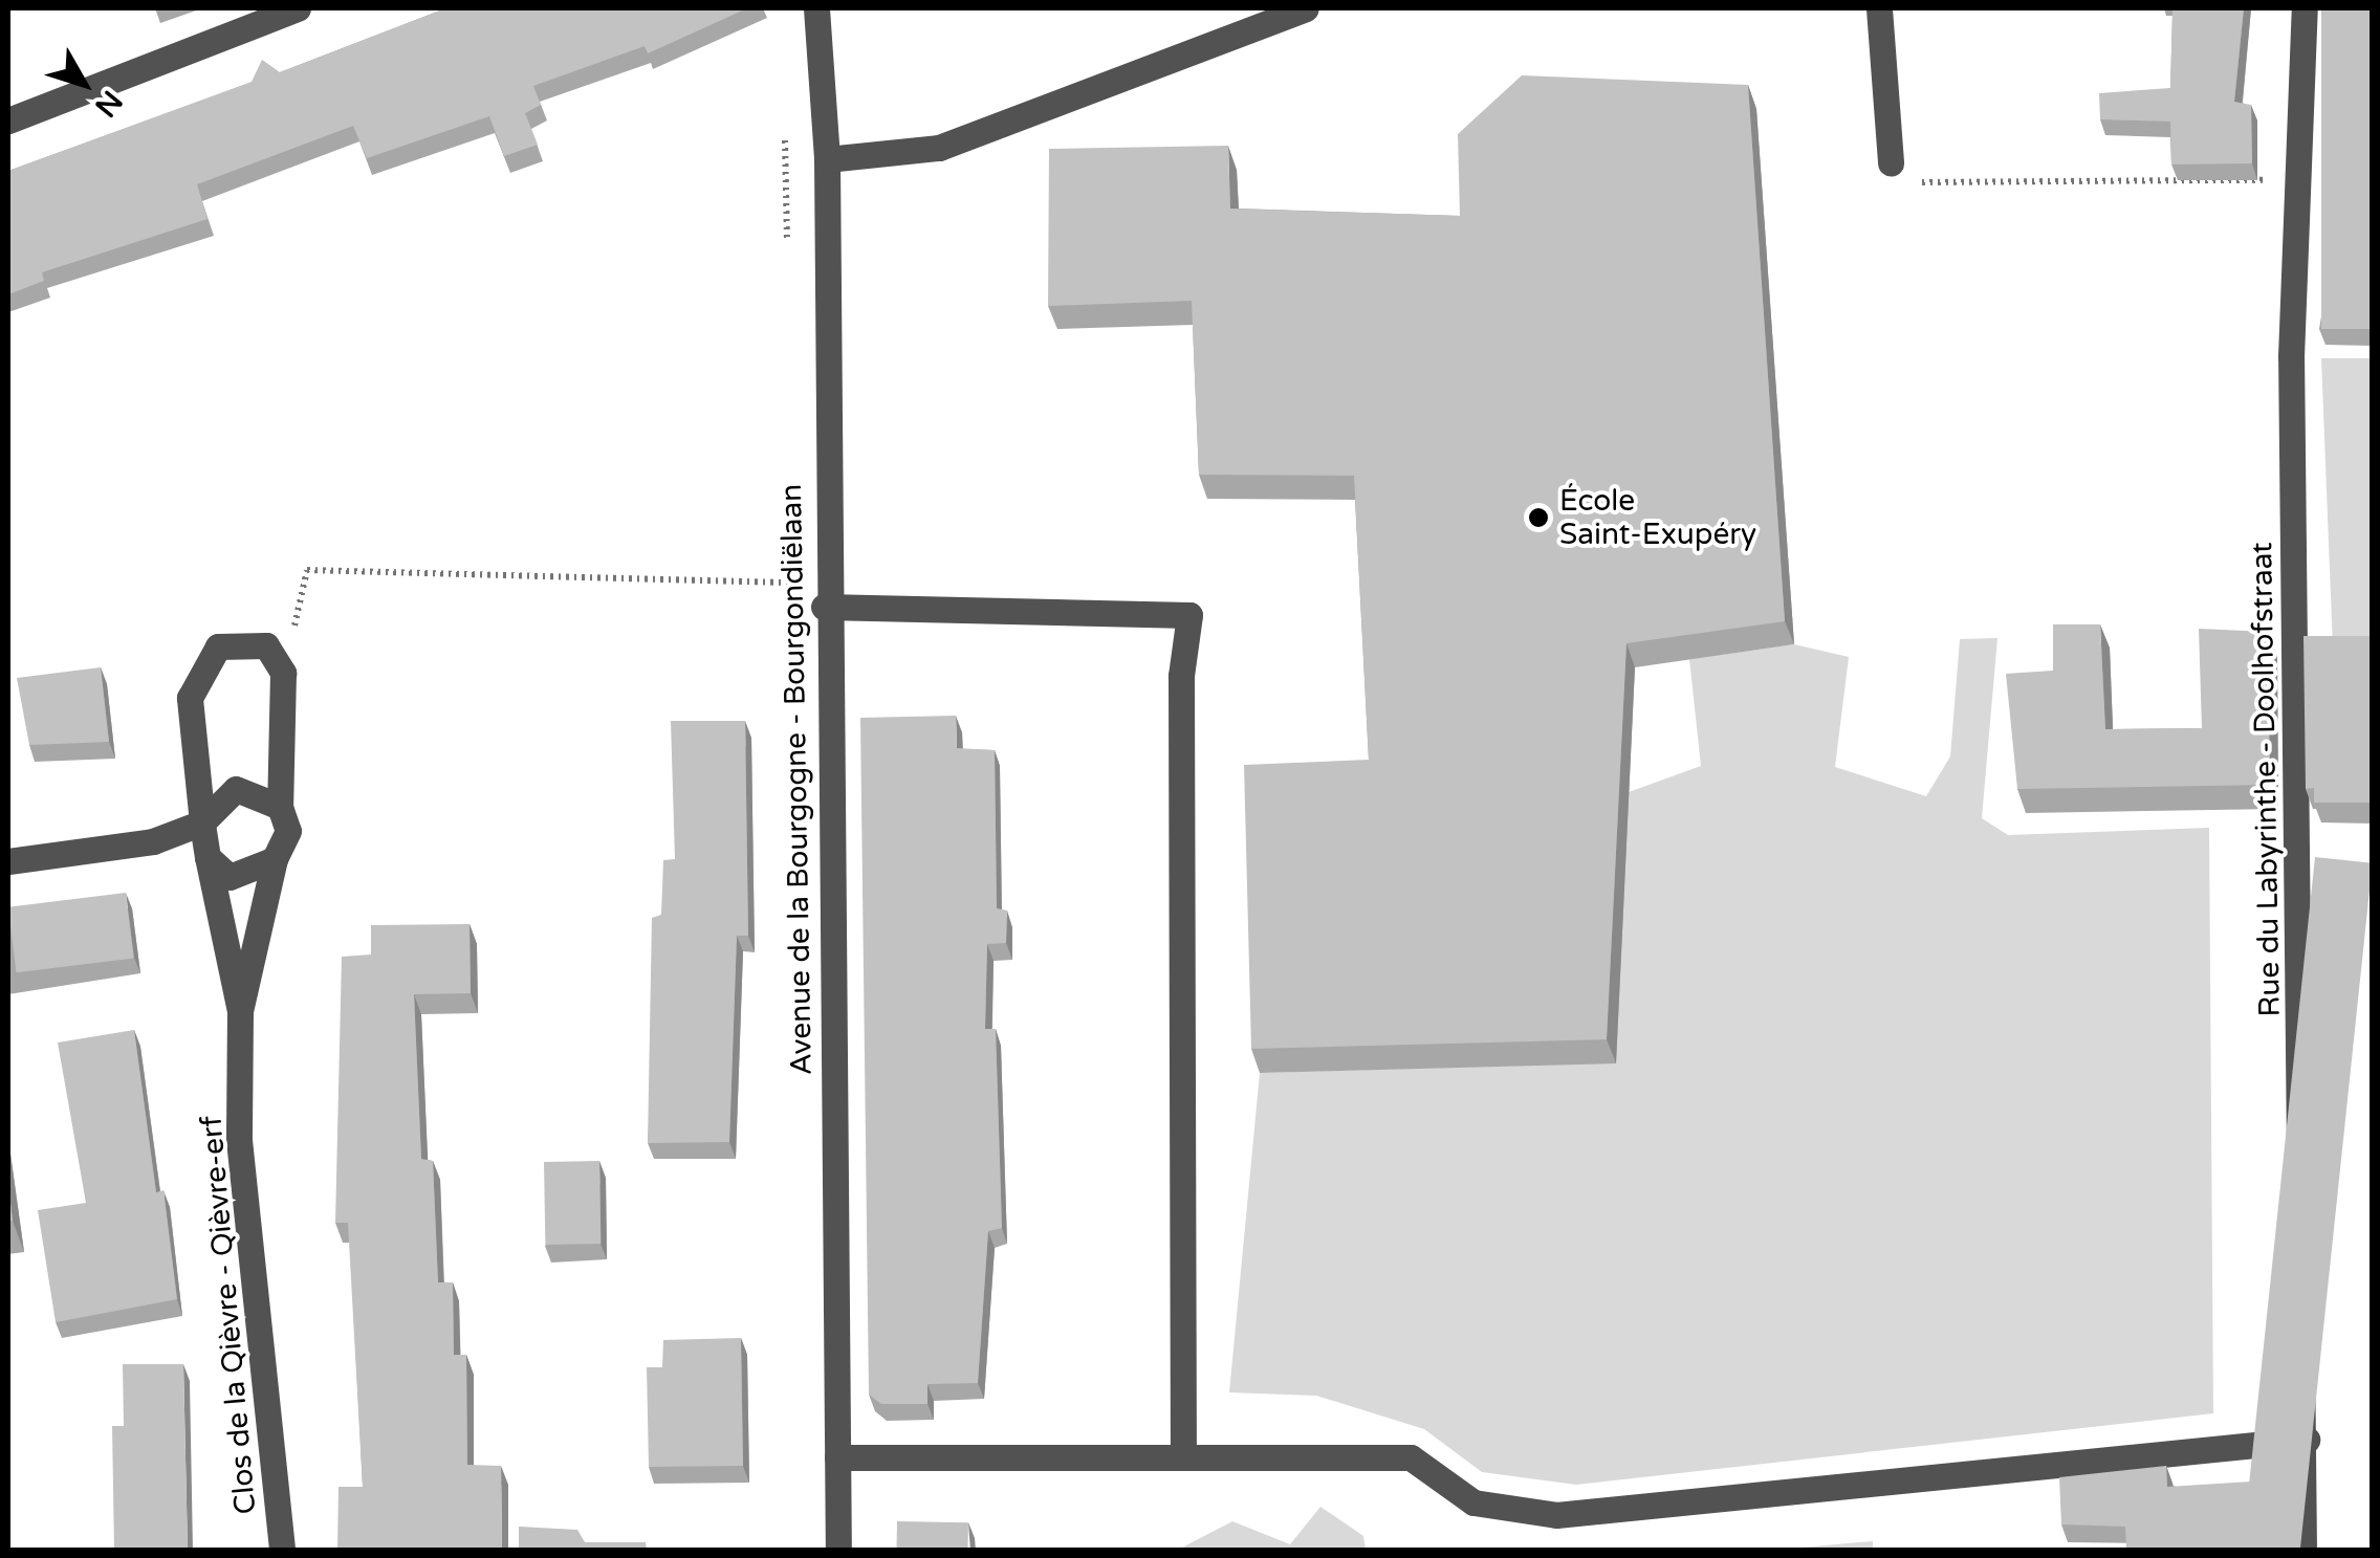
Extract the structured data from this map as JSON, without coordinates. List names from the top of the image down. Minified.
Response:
{"streets":{"street":["Avenue de la Bourgogne - Bourgondiëlaan","Rue du Labyrinthe - Doolhofstraat","Clos de la Qièvre - Qièvre-erf"]},"places":["École Saint-Exupéry"],"north":"bottom right"}
